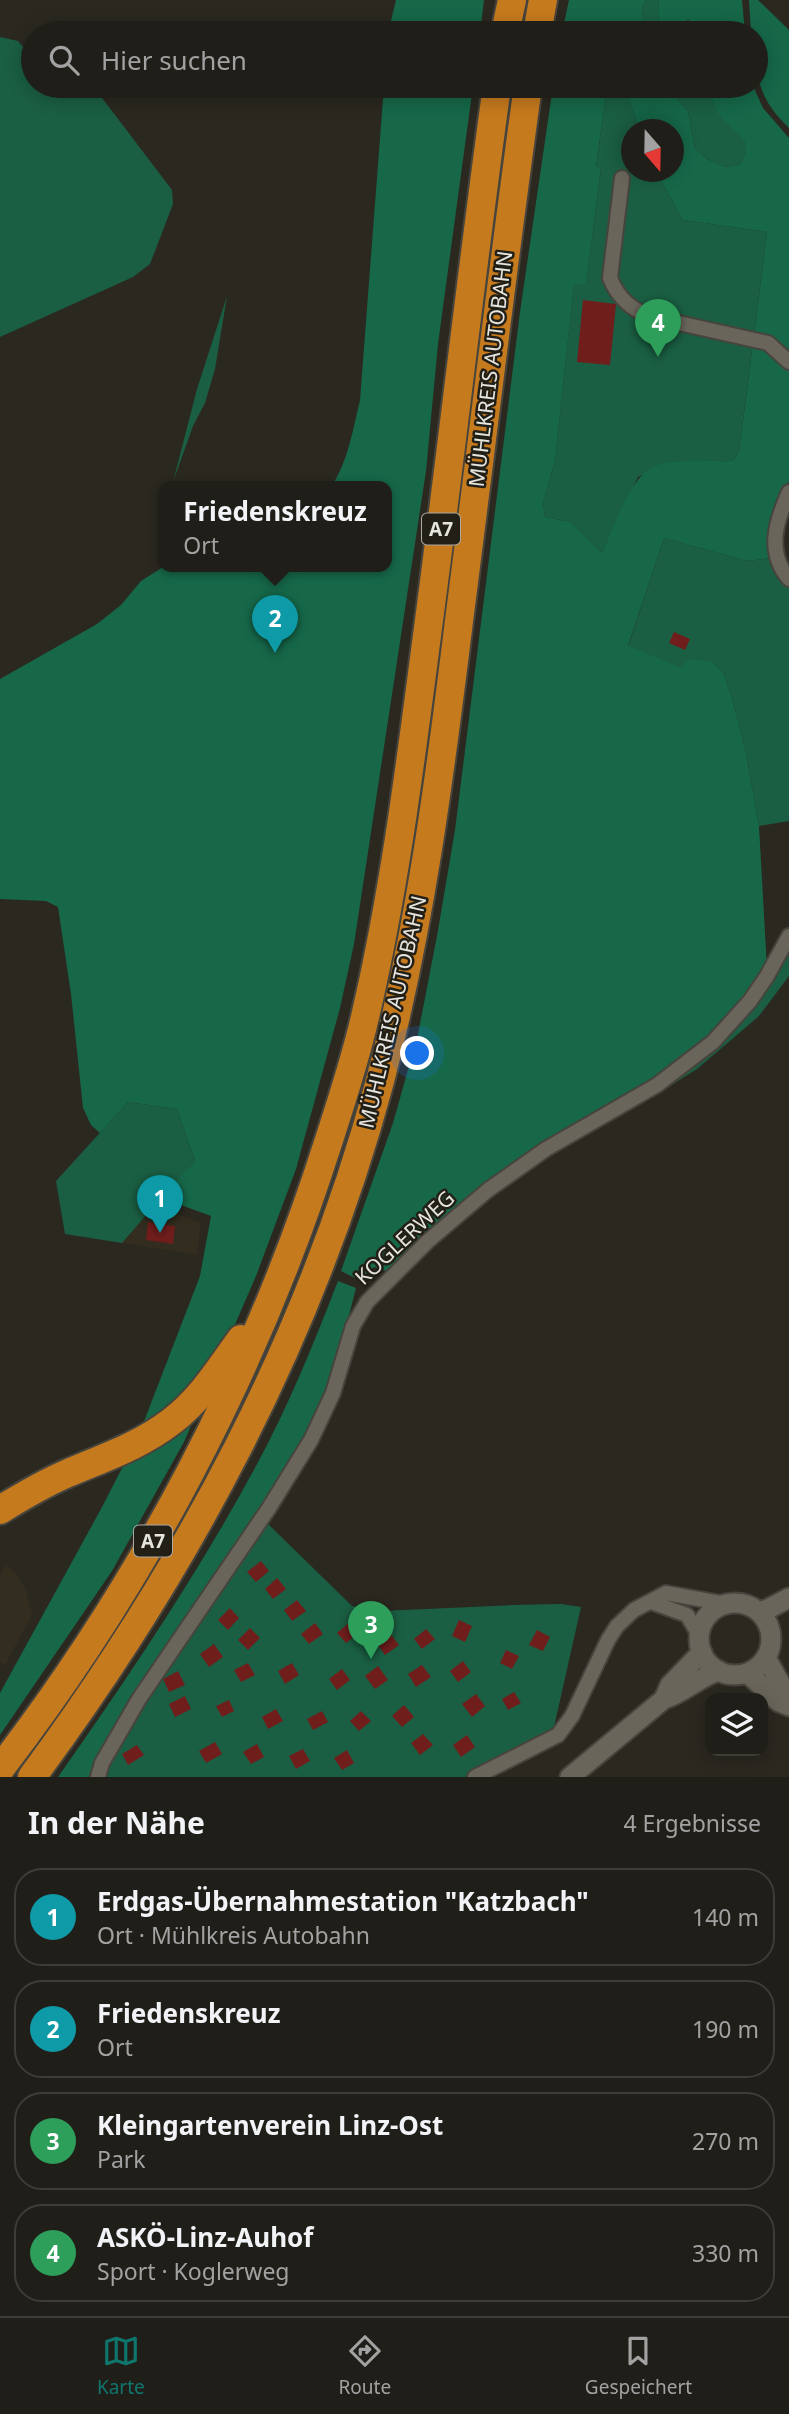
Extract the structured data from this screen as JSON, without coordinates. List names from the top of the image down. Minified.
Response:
{"streets":{"highway":["MÜHLKREIS AUTOBAHN","A7"],"street":["KOGLERWEG"]},"north":"bottom","page":{"search":"Hier suchen","pins":["4","2","1","3"],"popup":["Friedenskreuz","Ort"],"heading":["In der Nähe","4 Ergebnisse"],"list":[{"mark":"1","name":"Erdgas-Übernahmestation \"Katzbach\"","note":"Ort · Mühlkreis Autobahn","value":"140 m"},{"mark":"2","name":"Friedenskreuz","note":"Ort","value":"190 m"},{"mark":"3","name":"Kleingartenverein Linz-Ost","note":"Park","value":"270 m"},{"mark":"4","name":"ASKÖ-Linz-Auhof","note":"Sport · Koglerweg","value":"330 m"}],"nav":["Karte","Route","Gespeichert"]}}
